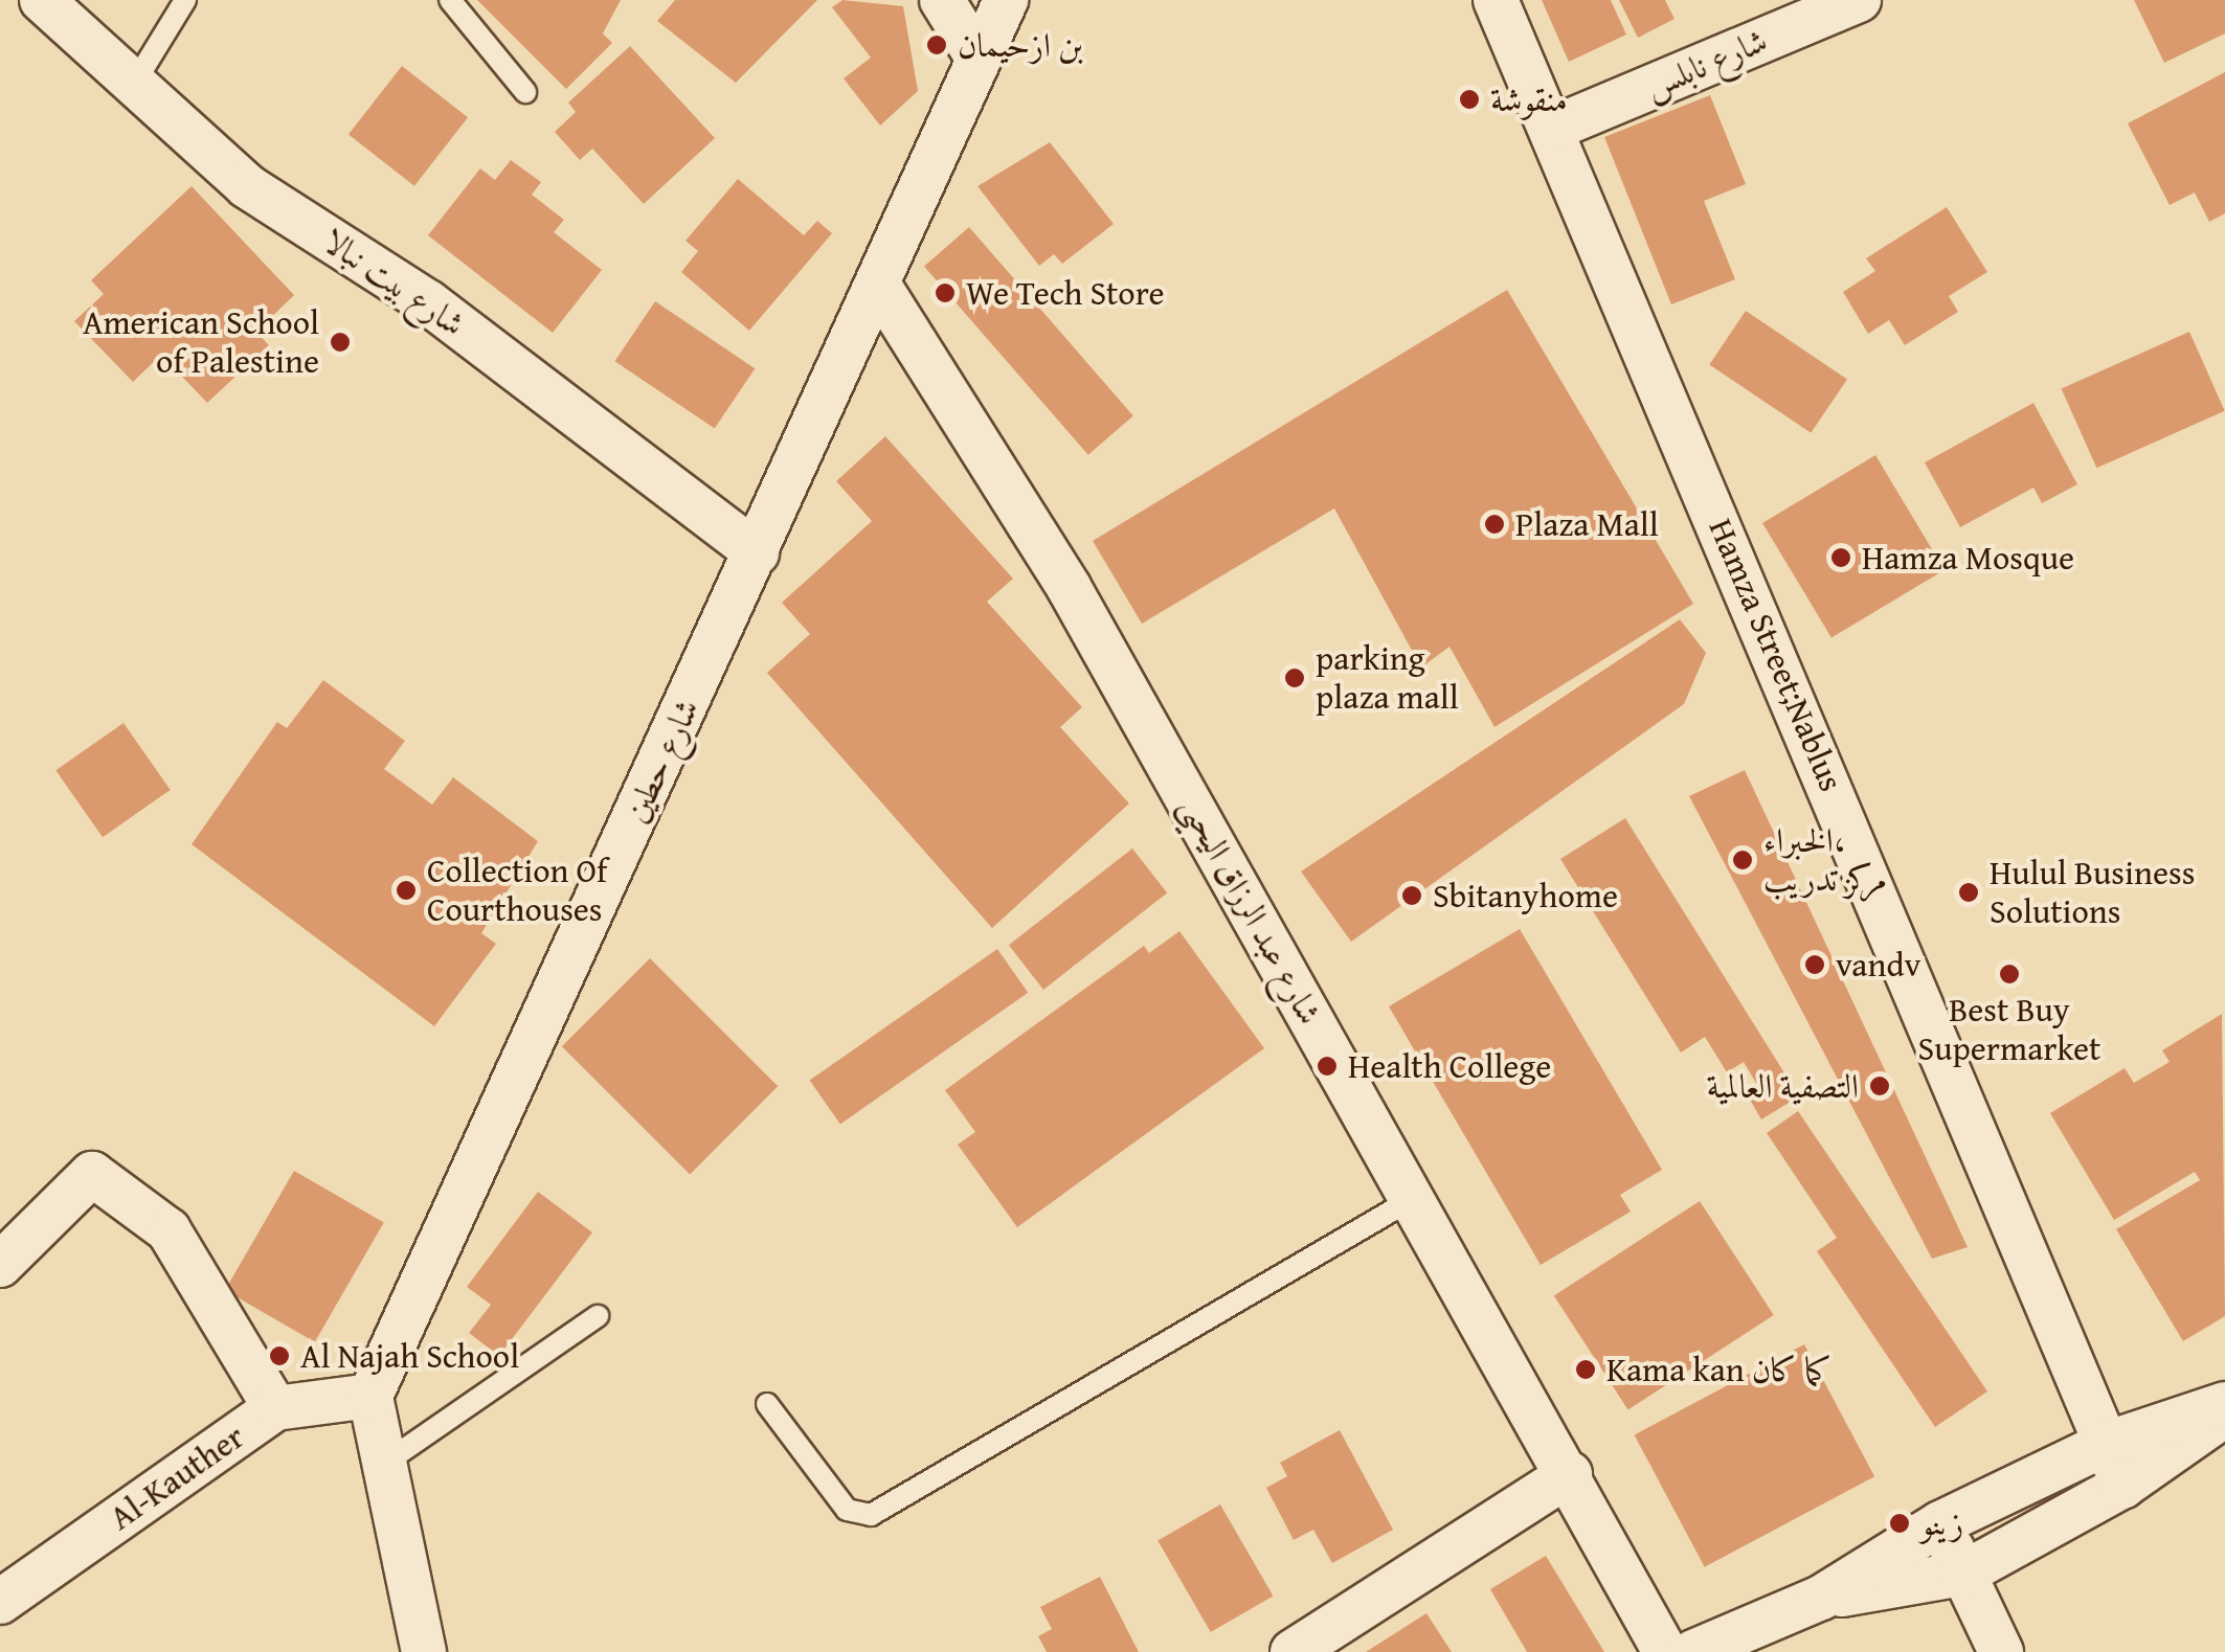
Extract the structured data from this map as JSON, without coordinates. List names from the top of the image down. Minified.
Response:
{"streets":{"street":["شارع نابلس","شارع بيت نبالا","Hamza Street;Nablus","شارع حطين","شارع عبد الرزاق اليحيى","Al-Kauther"]},"crossings":[["شارع نابلس","Hamza Street;Nablus"],["شارع بيت نبالا","شارع حطين"],["شارع حطين","شارع عبد الرزاق اليحيى"],["شارع حطين","Al-Kauther"]],"places":["بن ازحيمان","منقوشة","We Tech Store","American School of Palestine","Plaza Mall","Hamza Mosque","parking plaza mall","الخبراء، مركز تدريب","Collection Of Courthouses","Hulul Business Solutions","Sbitanyhome","vandv","Best Buy Supermarket","Health College","التصفية العالمية","Al Najah School","Kama kan كما كان","زينو"]}
